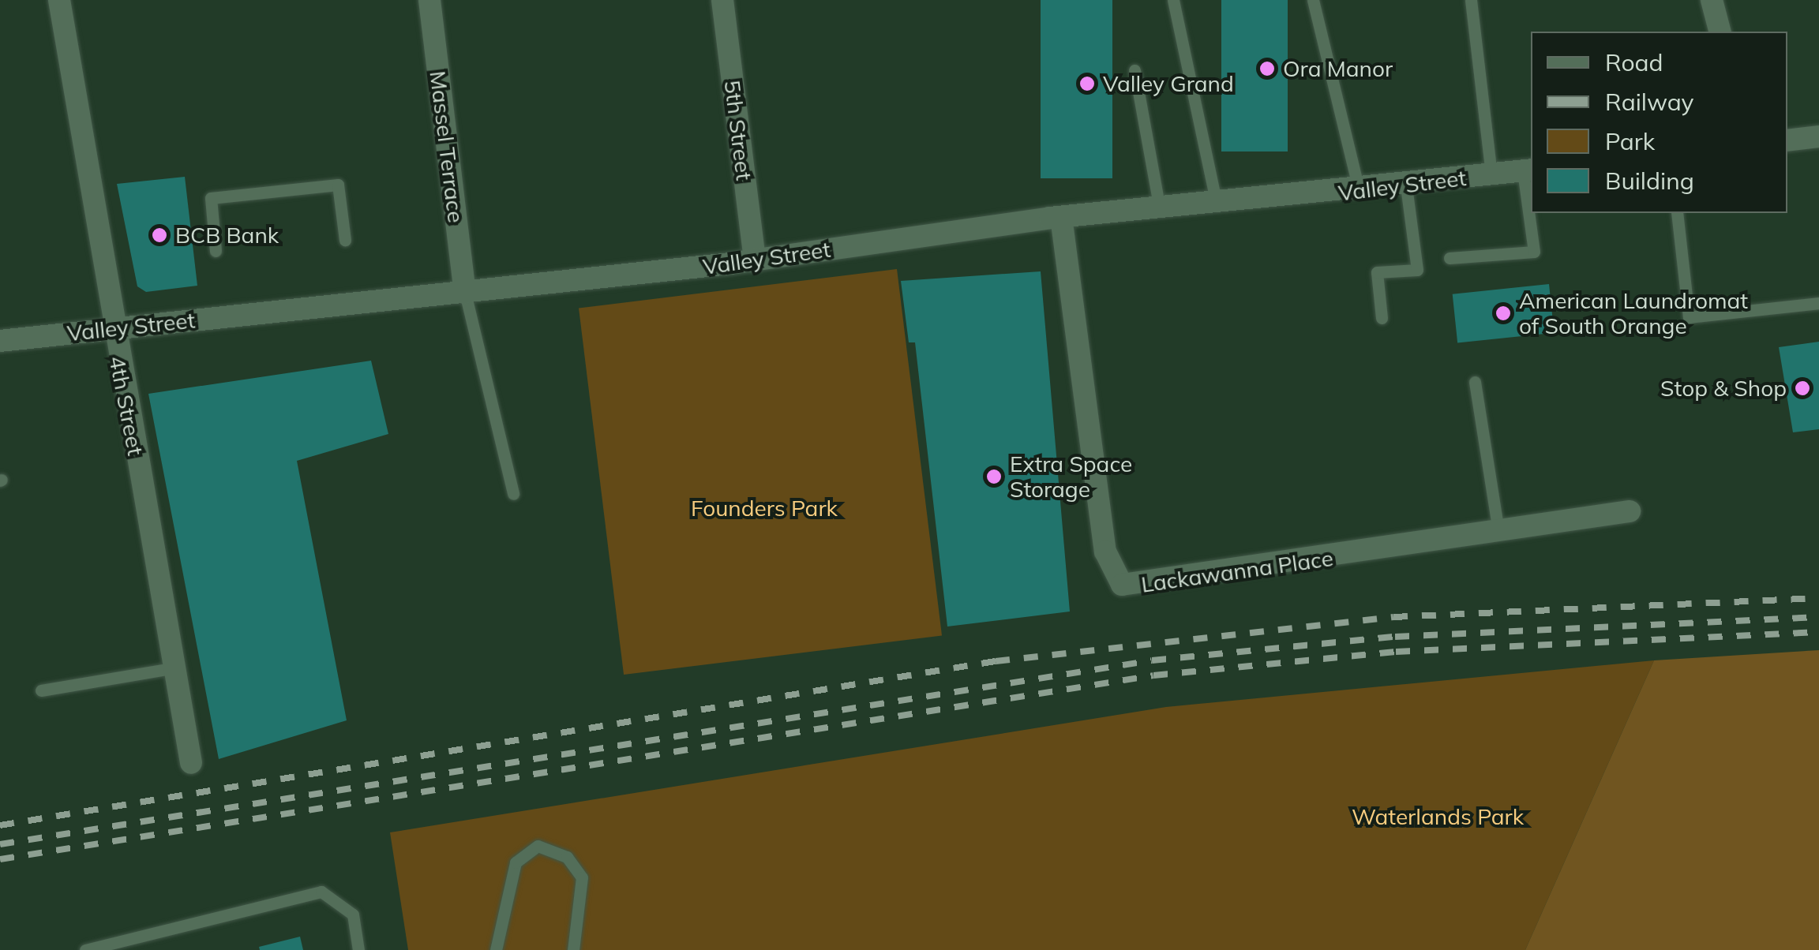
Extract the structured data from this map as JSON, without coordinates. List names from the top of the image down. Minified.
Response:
{"streets":{"street":["5th Street","Massel Terrace","Valley Street","4th Street","Lackawanna Place"]},"crossings":[["5th Street","Valley Street"],["Massel Terrace","Valley Street"],["Valley Street","4th Street"],["Valley Street","Lackawanna Place"]],"parks":["Founders Park","Waterlands Park"],"places":["Ora Manor","Valley Grand","BCB Bank","American Laundromat of South Orange","Stop & Shop","Extra Space Storage"],"legend":["Road","Railway","Park","Building"]}
